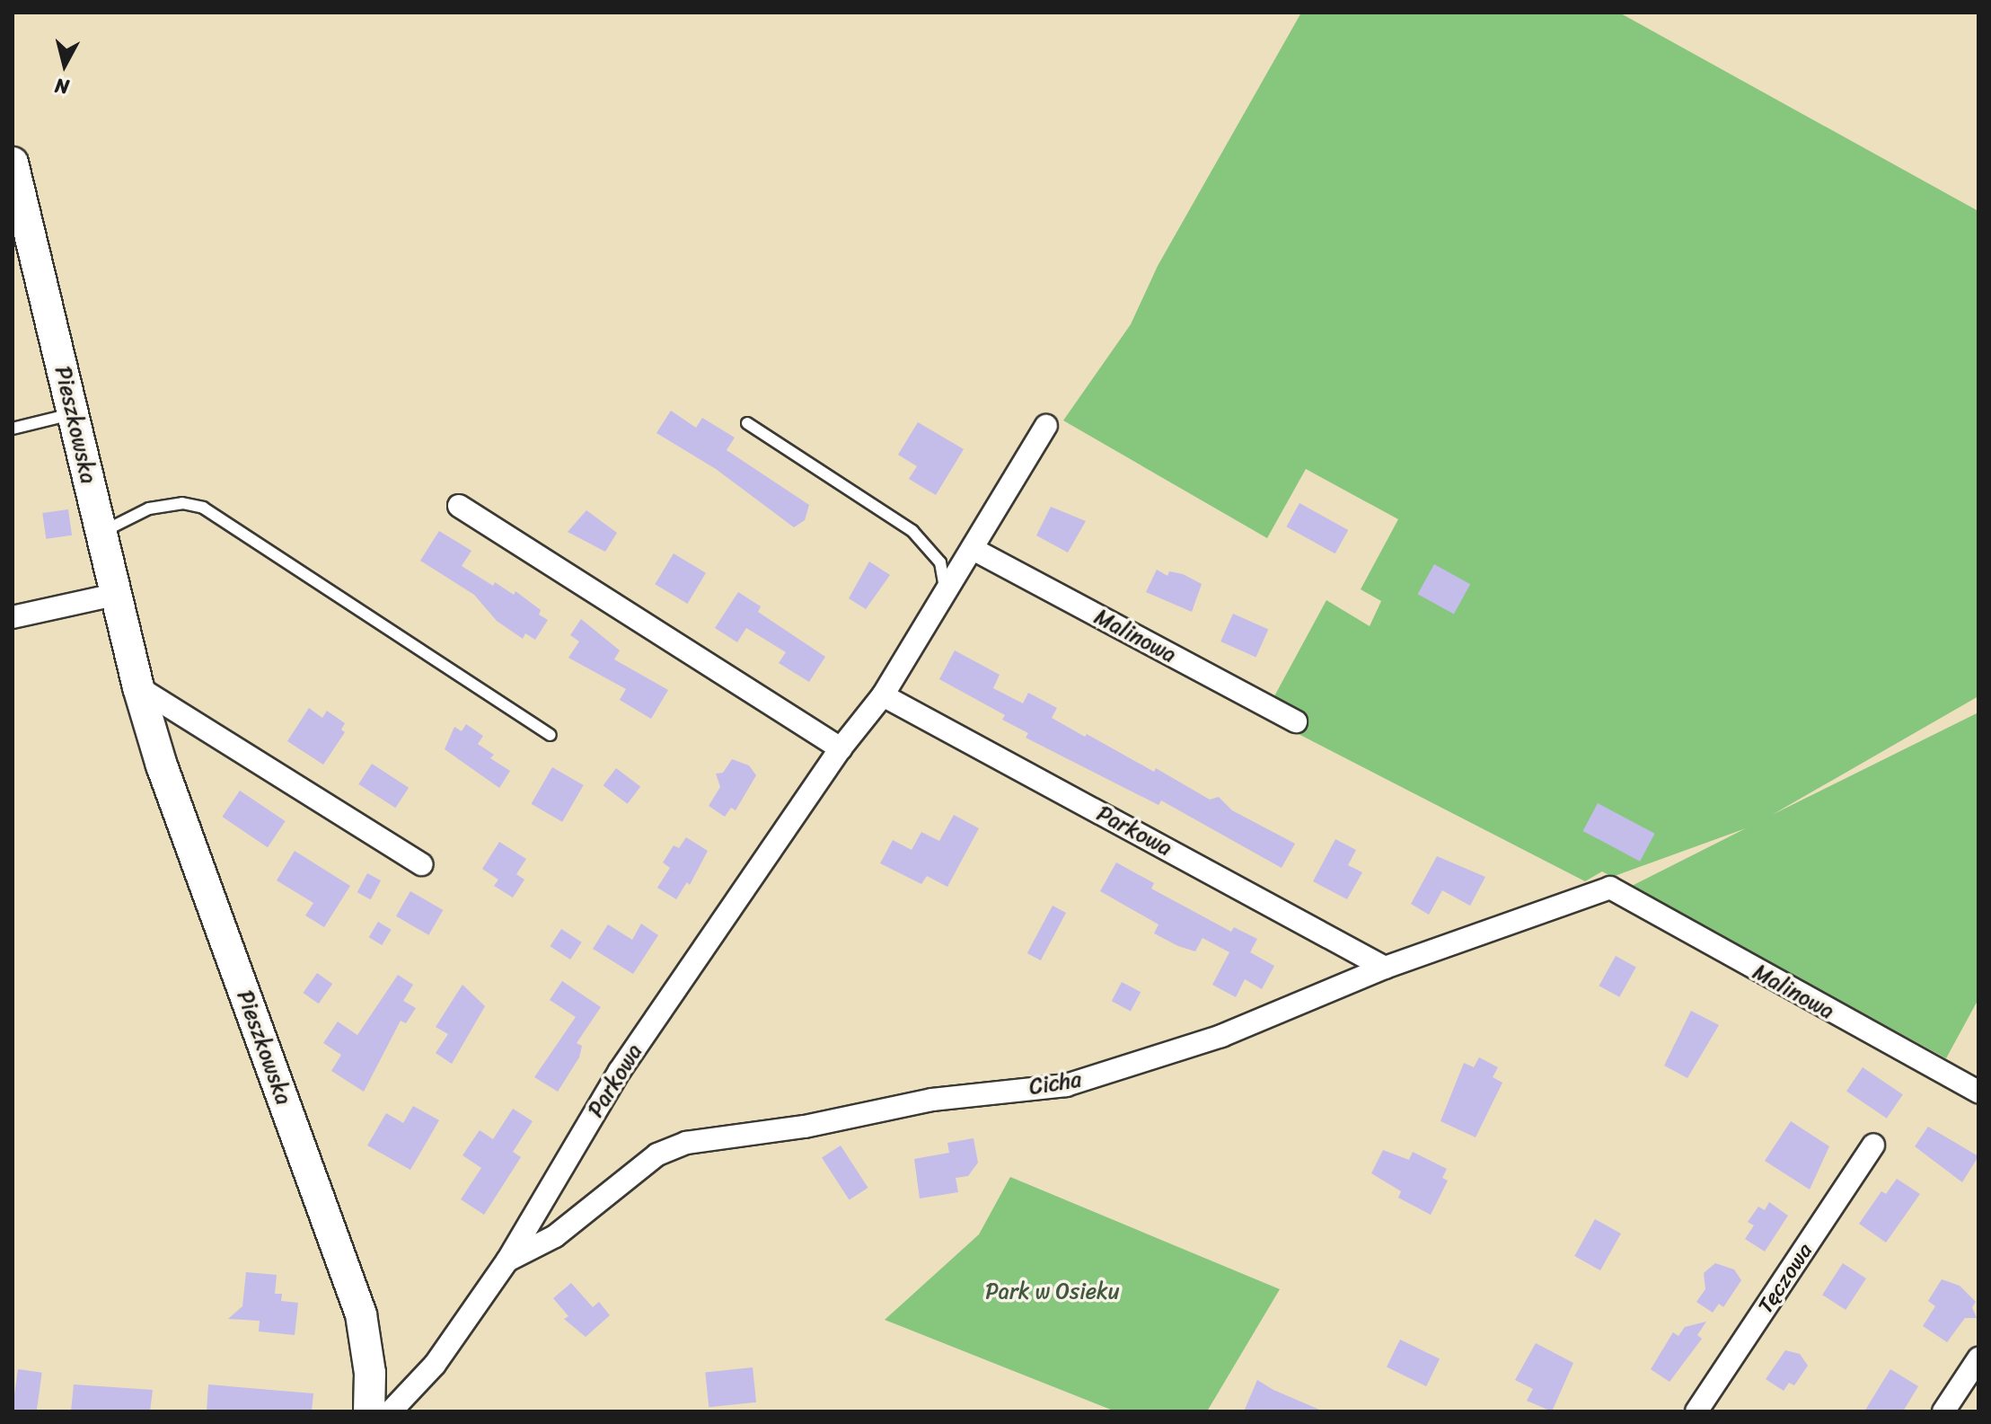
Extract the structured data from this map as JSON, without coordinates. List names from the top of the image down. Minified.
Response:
{"streets":{"street":["Pieszkowska","Malinowa","Parkowa","Cicha","Tęczowa"]},"crossings":[["Malinowa","Parkowa"],["Malinowa","Cicha"],["Parkowa","Cicha"]],"parks":["Park w Osieku"],"north":"bottom"}
